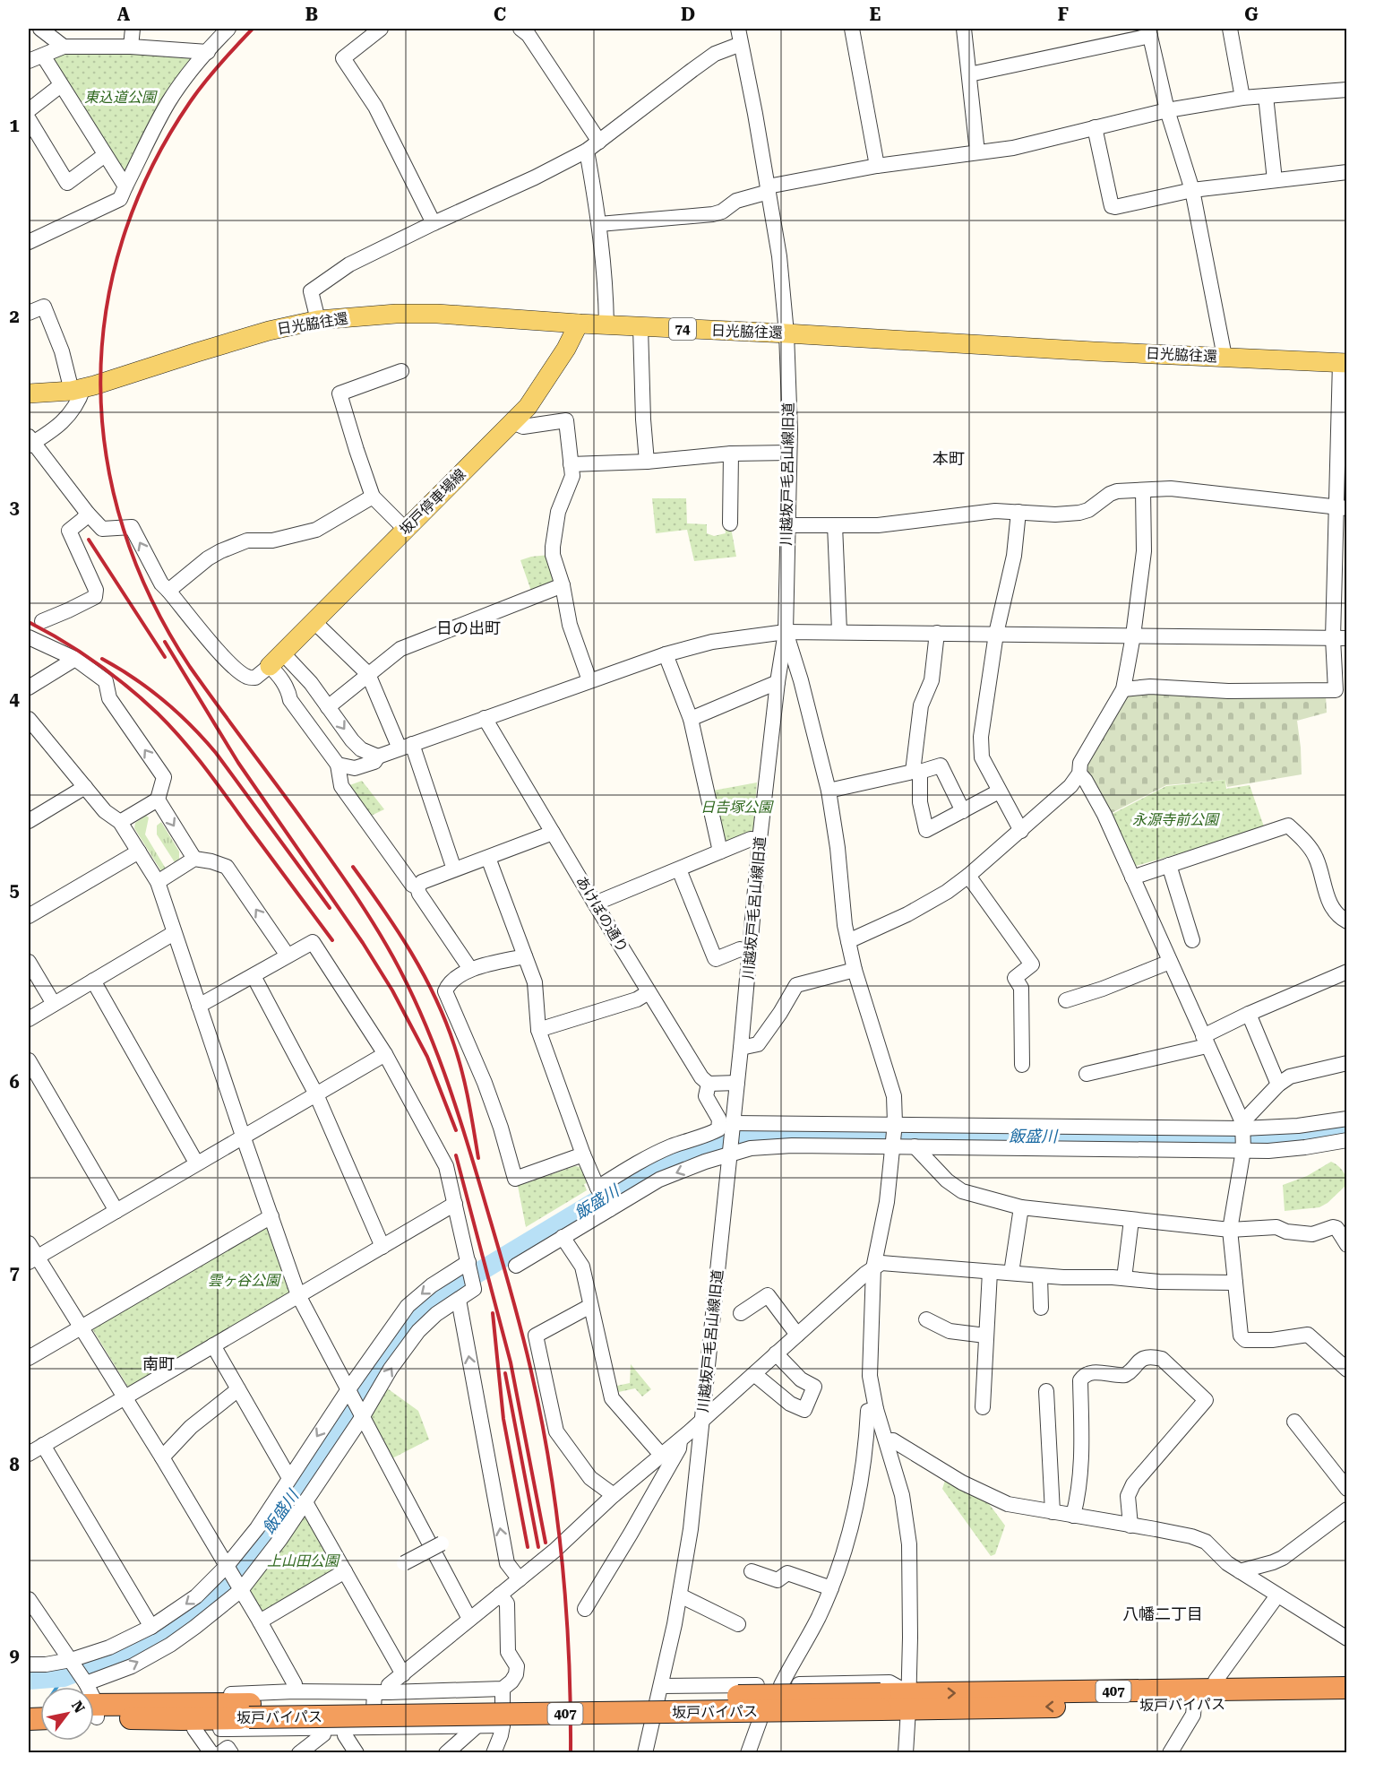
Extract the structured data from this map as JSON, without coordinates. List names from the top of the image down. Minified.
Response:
{"streets":{"highway":["407","坂戸バイパス"],"main road":["日光脇往還","74","坂戸停車場線"],"street":["川越坂戸毛呂山線旧道","あけぼの通り"]},"crossings":[["日光脇往還","川越坂戸毛呂山線旧道"],["日光脇往還","坂戸停車場線"]],"districts":["本町","日の出町","南町","八幡二丁目"],"water":["飯盛川"],"parks":["東込道公園","日𠮷塚公園","永源寺前公園","雲ヶ谷公園","上山田公園"],"north":"top right","grid":{"columns":["A","B","C","D","E","F","G"],"rows":["1","2","3","4","5","6","7","8","9"]}}
